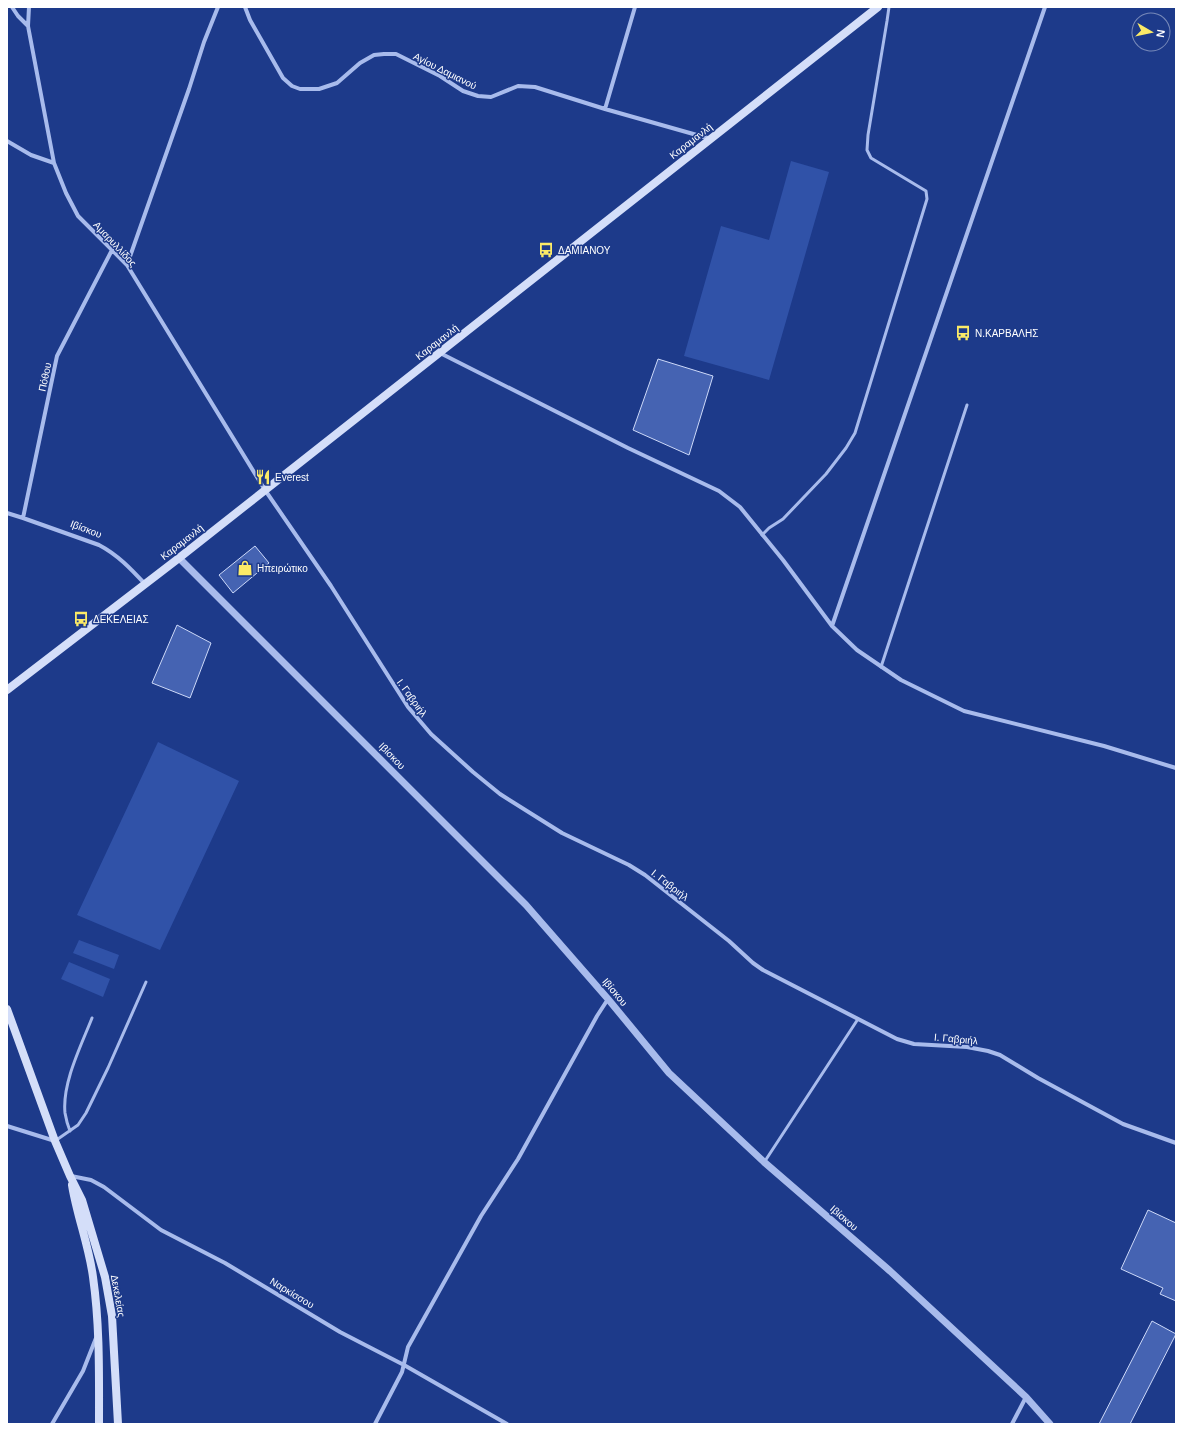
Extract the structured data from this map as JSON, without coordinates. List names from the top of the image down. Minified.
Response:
{"streets":{"main road":["Καραμανλή","Δεκελείας"],"street":["Αγίου Δαμιανού","Αμαρυλλίδος","Πόθου","Ιβίσκου","Ι. Γαβριήλ","Ναρκίσσου"]},"crossings":[["Αγίου Δαμιανού","Καραμανλή"],["Καραμανλή","Αμαρυλλίδος"],["Καραμανλή","Ιβίσκου"],["Καραμανλή","Ι. Γαβριήλ"],["Αμαρυλλίδος","Πόθου"],["Αμαρυλλίδος","Ι. Γαβριήλ"],["Πόθου","Ιβίσκου"],["Ναρκίσσου","Δεκελείας"]],"places":{"bus stop":["ΔΑΜΙΑΝΟΥ","Ν.ΚΑΡΒΑΛΗΣ","ΔΕΚΕΛΕΙΑΣ"],"restaurant":["Everest"],"shop":["Ηπειρώτικο"]},"north":"right"}
